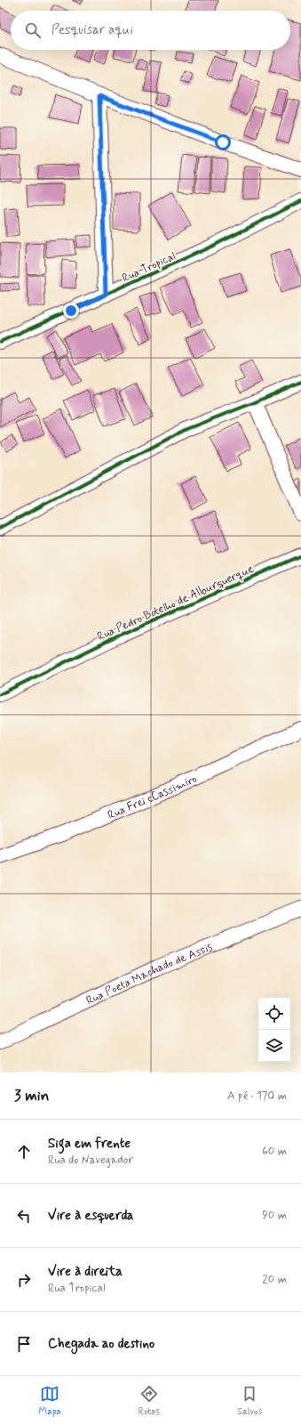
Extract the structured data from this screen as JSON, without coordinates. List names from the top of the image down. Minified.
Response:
{"streets":{"street":["Rua Tropical","Rua Pedro Botelho de Alburquerque","Rua Frei cCassimiro","Rua Poeta Machado de Assis"]},"page":{"search":"Pesquisar aqui","heading":["3 min","A pé · 170 m"],"list":[["Siga em frente","Rua do Navegador","60 m"],["Vire à esquerda","90 m"],["Vire à direita","Rua Tropical","20 m"],"Chegada ao destino"],"nav":["Mapa","Rotas","Salvos"]}}
